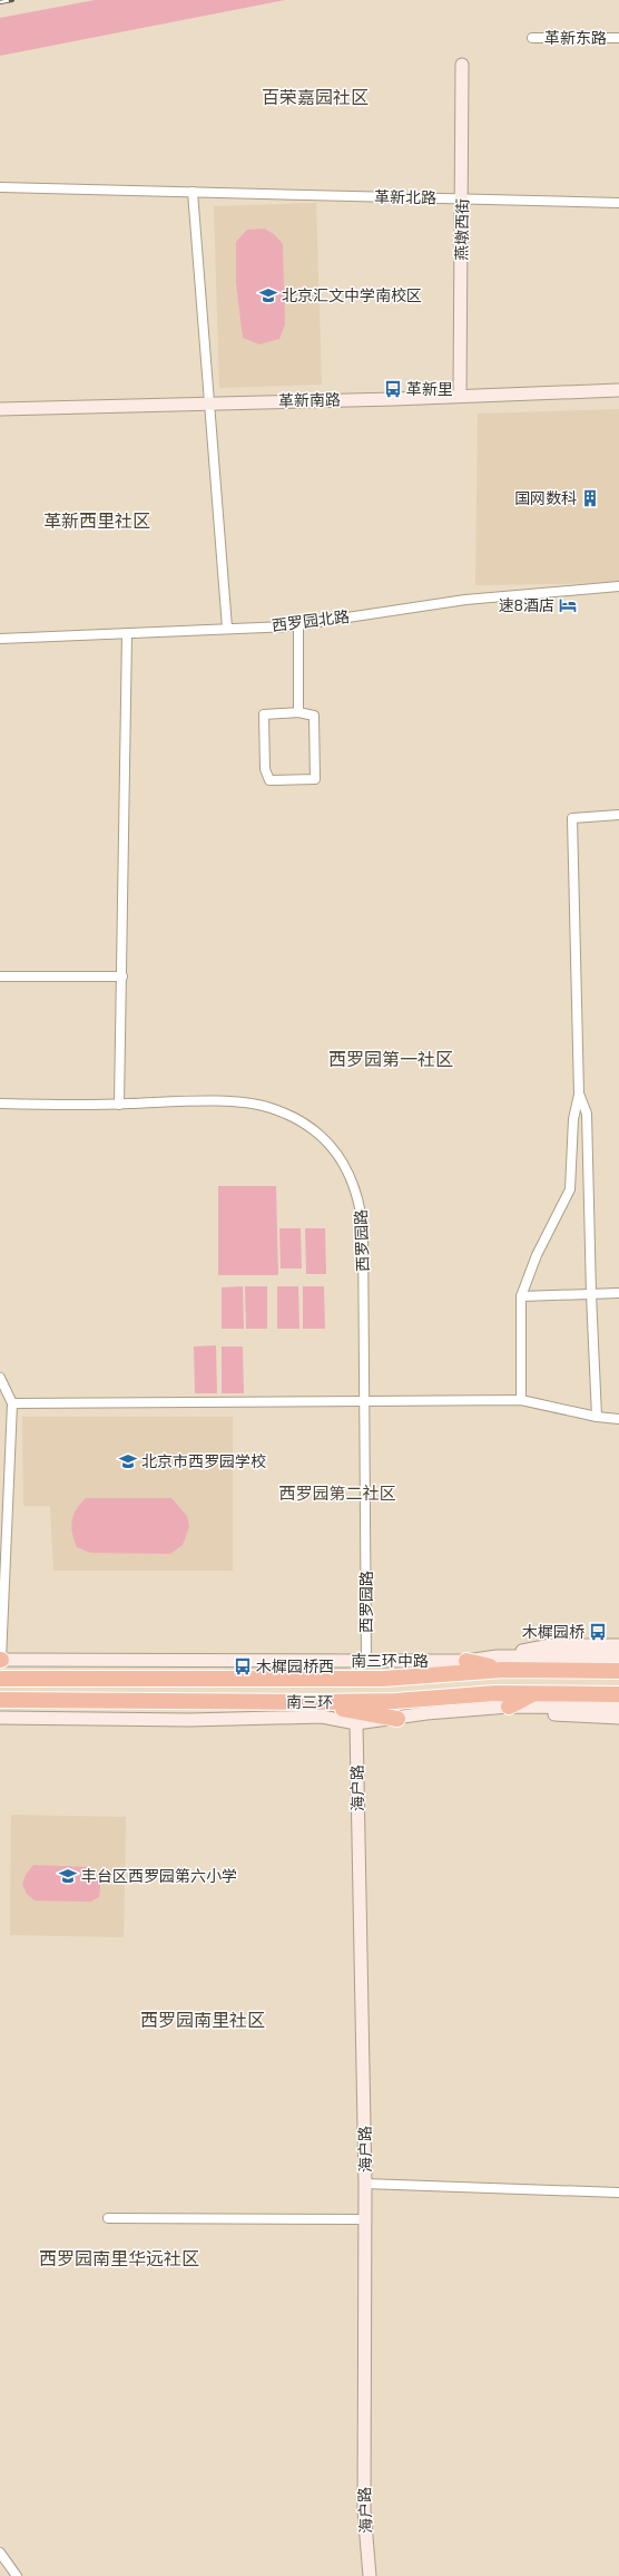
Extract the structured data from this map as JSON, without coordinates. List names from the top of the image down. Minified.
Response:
{"streets":{"highway":["南三环"],"street":["革新东路","革新北路","燕墩西街","革新南路","西罗园北路","西罗园路","南三环中路","海户路"]},"crossings":[["革新北路","燕墩西街"],["燕墩西街","革新南路"],["西罗园路","南三环中路"]],"districts":["百荣嘉园社区","革新西里社区","西罗园第一社区","西罗园第二社区","西罗园南里社区","西罗园南里华远社区"],"places":{"school or university":["北京汇文中学南校区","北京市西罗园学校","丰台区西罗园第六小学"],"bus stop":["革新里","木樨园桥","木樨园桥西"],"building":["国网数科"],"hotel":["速8酒店"]}}
